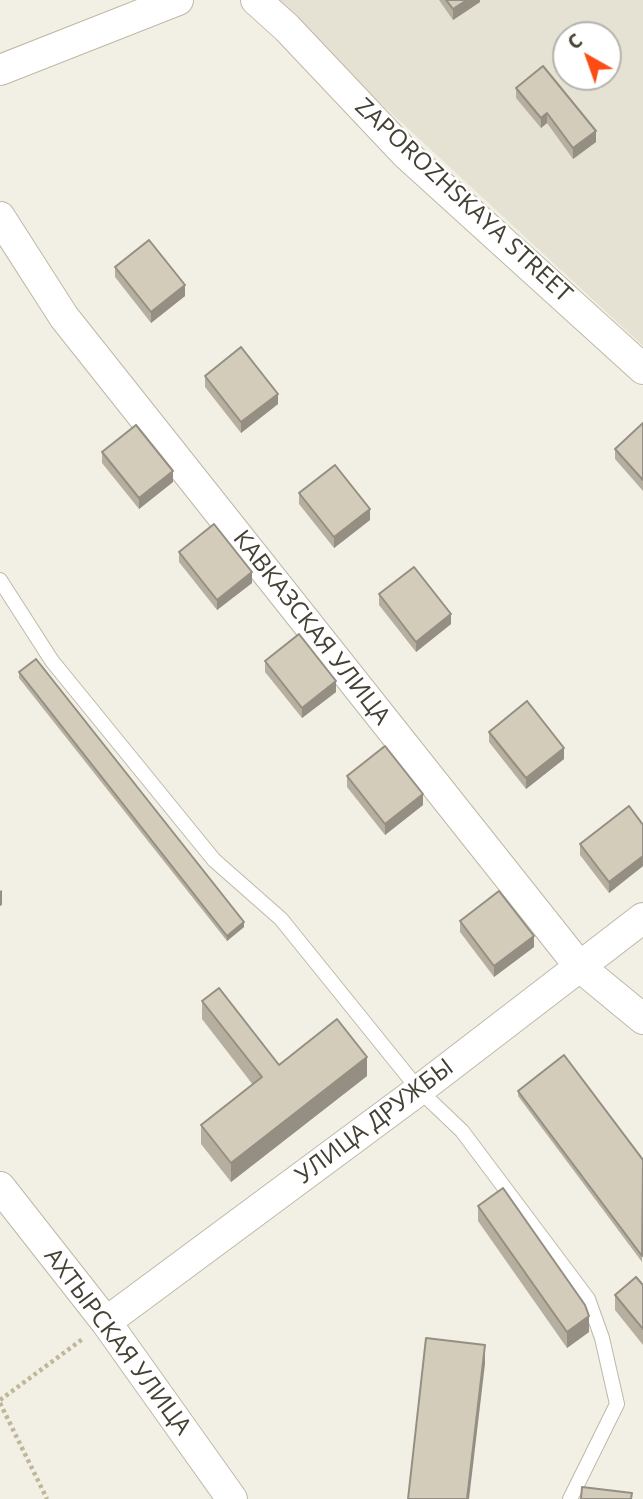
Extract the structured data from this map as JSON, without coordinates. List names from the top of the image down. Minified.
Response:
{"streets":{"street":["ZAPOROZHSKAYA STREET","КАВКАЗСКАЯ УЛИЦА","УЛИЦА ДРУЖБЫ","АХТЫРСКАЯ УЛИЦА"]},"crossings":[["КАВКАЗСКАЯ УЛИЦА","УЛИЦА ДРУЖБЫ"],["УЛИЦА ДРУЖБЫ","АХТЫРСКАЯ УЛИЦА"]],"north":"top left"}
